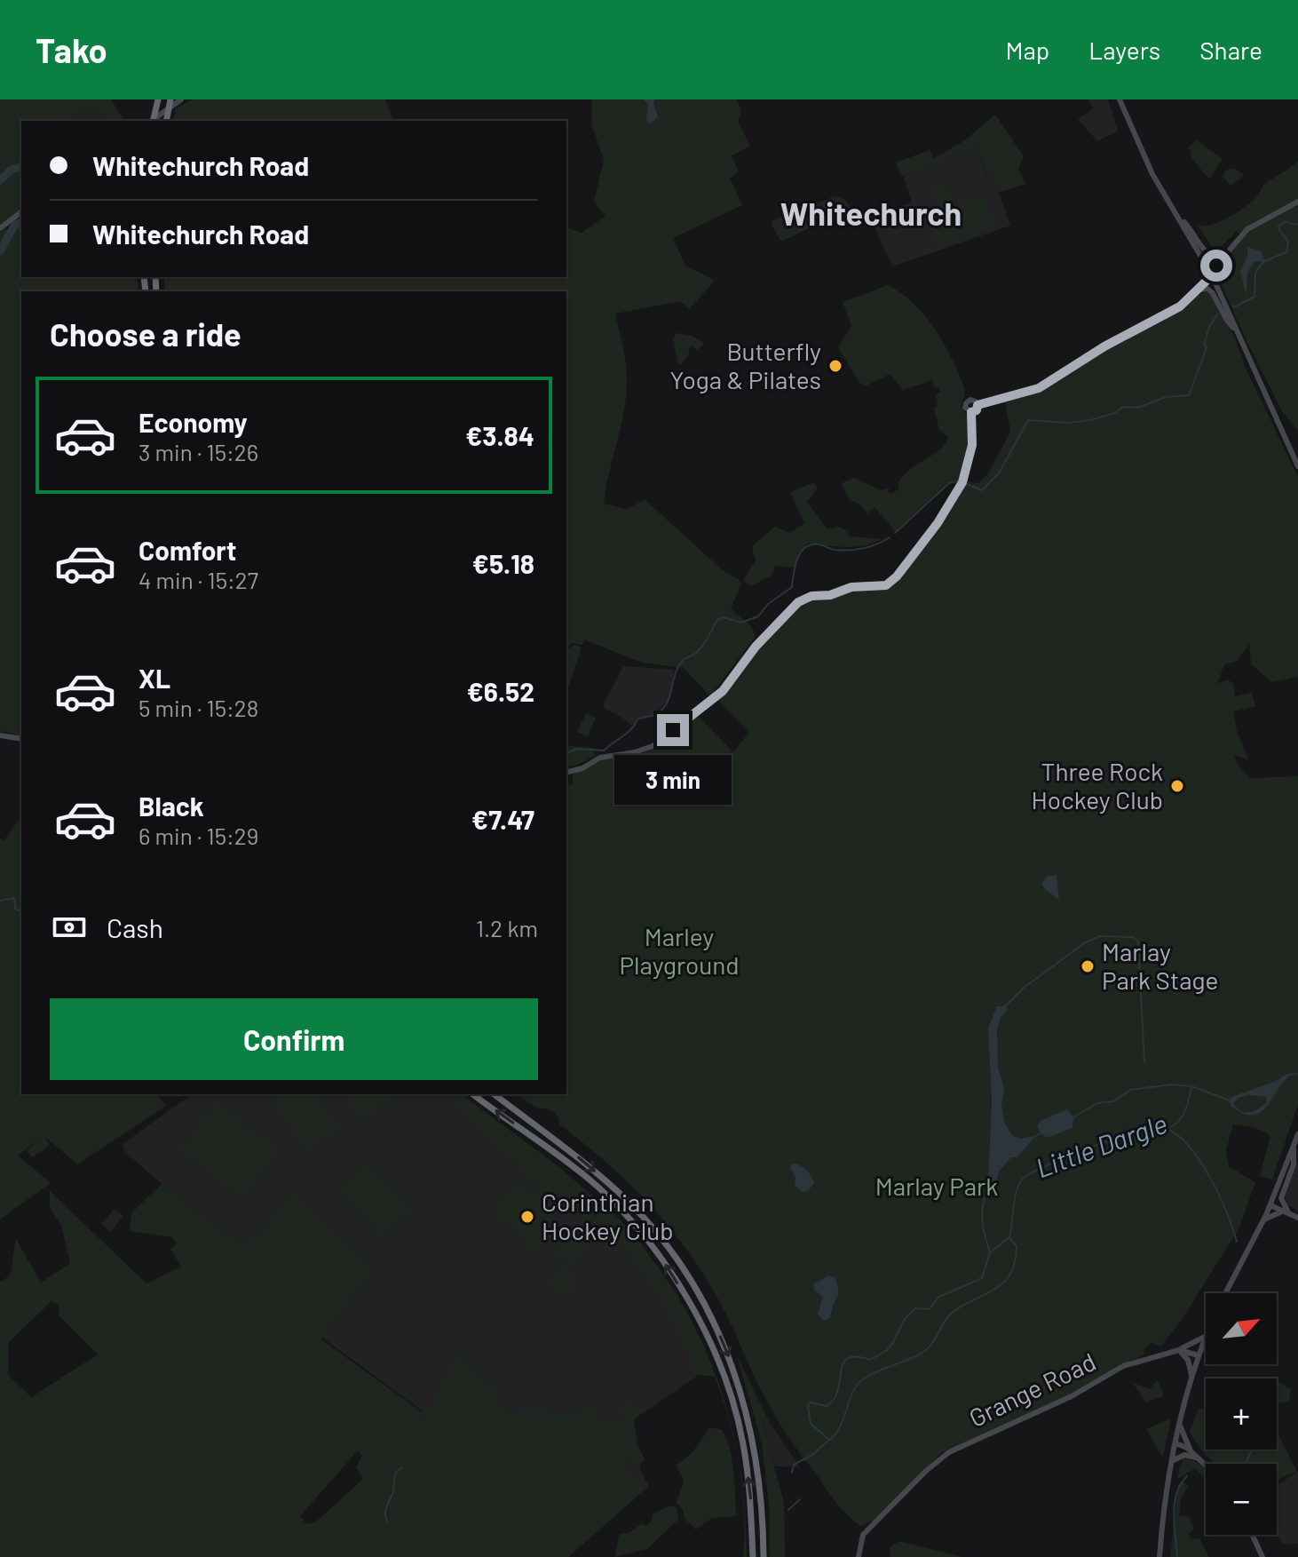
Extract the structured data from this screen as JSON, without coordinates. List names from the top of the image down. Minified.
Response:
{"streets":{"street":["Grange Road"]},"districts":["Whitechurch"],"water":["Little Dargle"],"parks":["Marley Playground","Marlay Park"],"places":["Butterfly Yoga & Pilates","Three Rock Hockey Club","Marlay Park Stage","Corinthian Hockey Club"],"north":"top right","page":{"header":"Tako","nav":["Map","Layers","Share"],"banner":["Whitechurch Road","Whitechurch Road"],"heading":"Choose a ride","list":[{"name":"Economy","note":"3 min · 15:26","value":"€3.84"},{"name":"Comfort","note":"4 min · 15:27","value":"€5.18"},{"name":"XL","note":"5 min · 15:28","value":"€6.52"},{"name":"Black","note":"6 min · 15:29","value":"€7.47"}],"bubble":"3 min","pay":["Cash","1.2 km"],"buttons":"Confirm","map_buttons":["+","−"]}}
